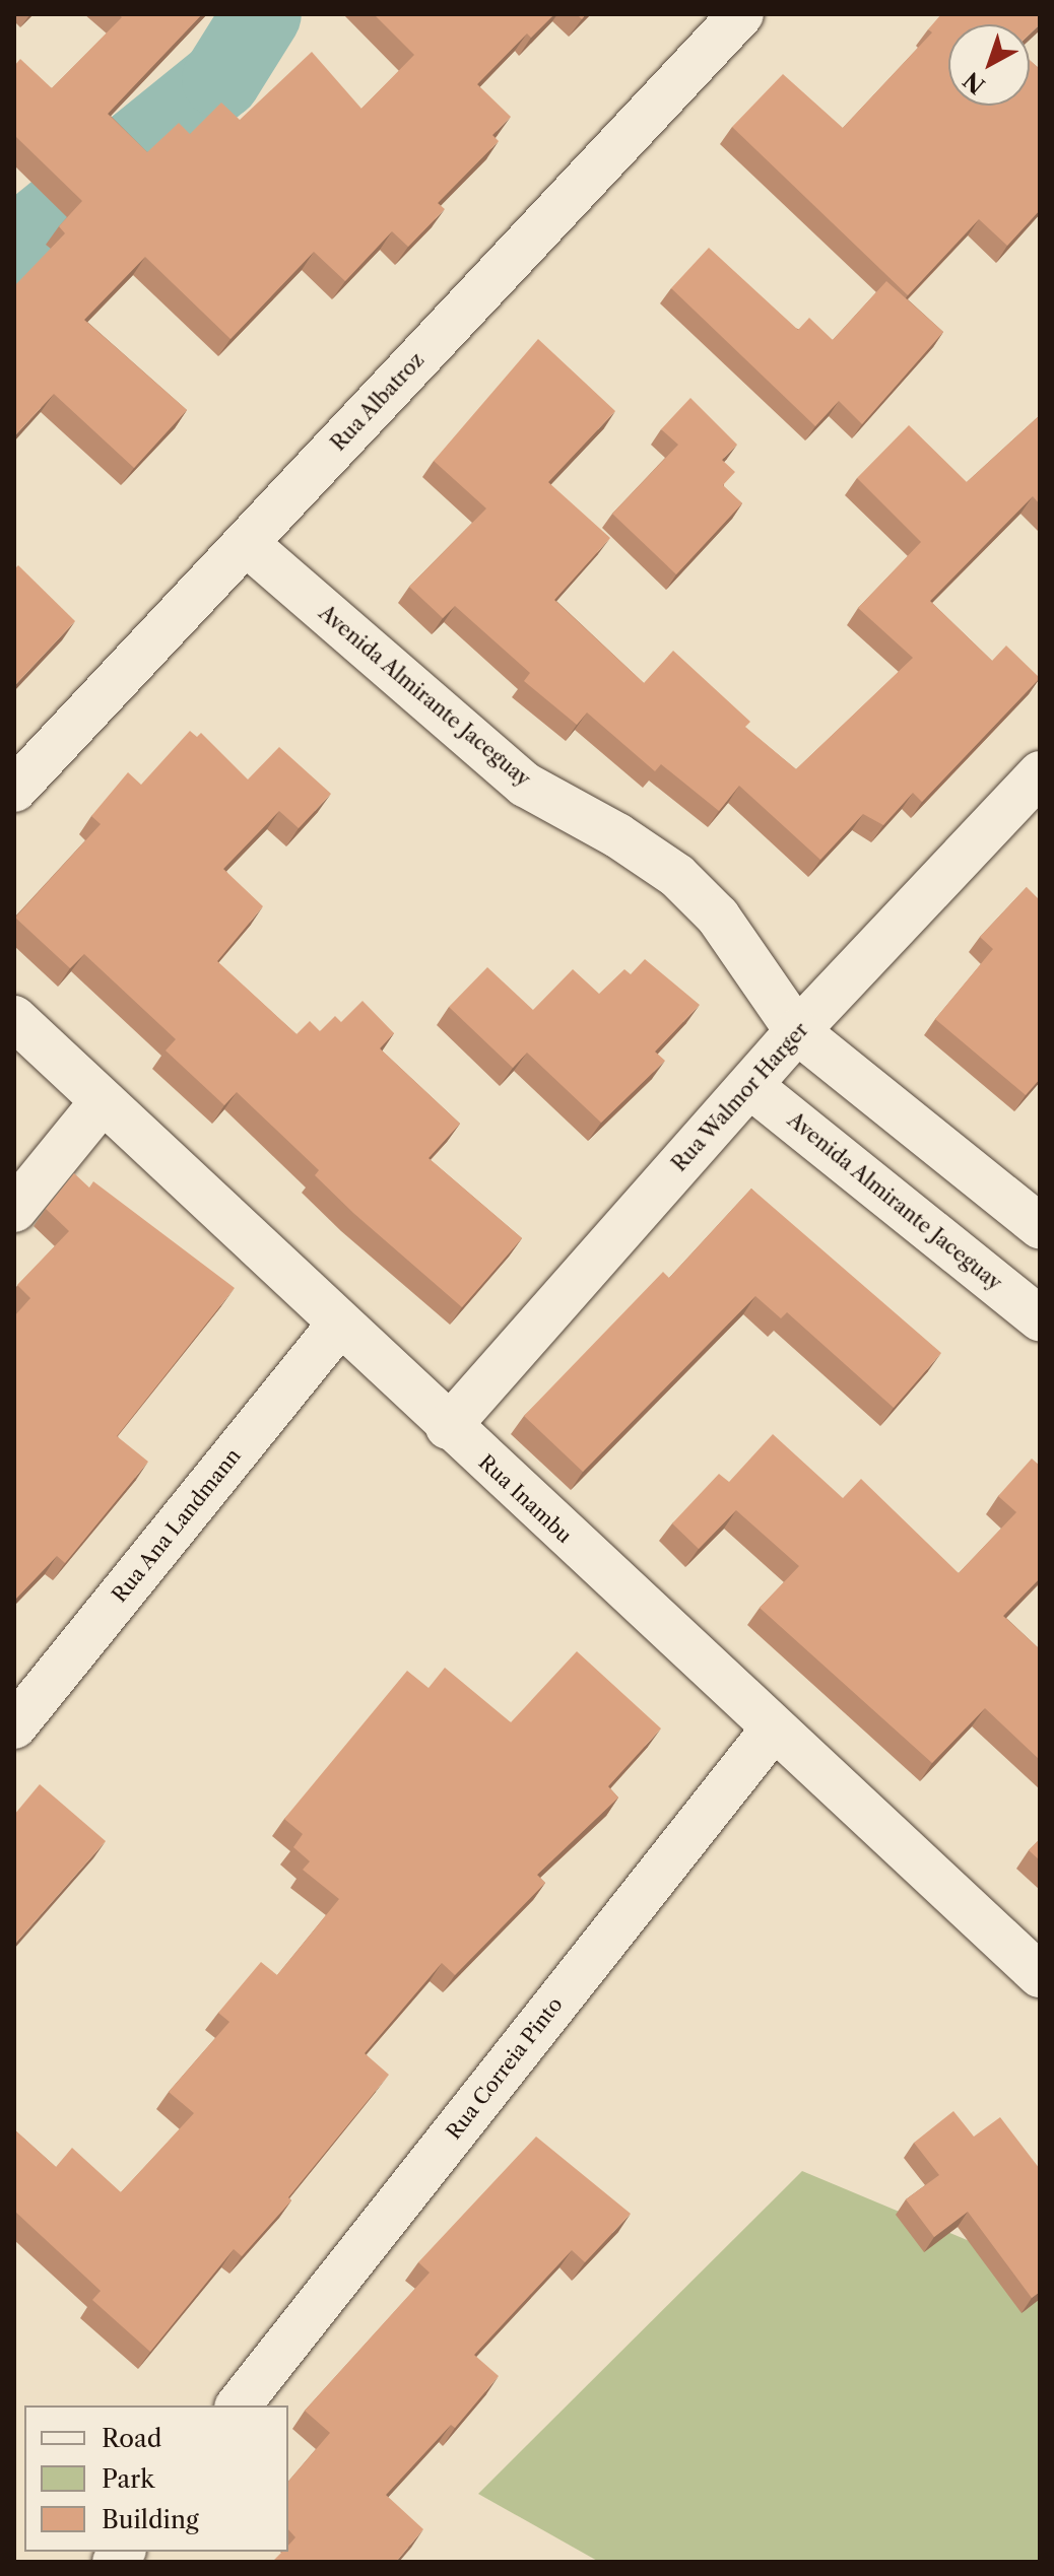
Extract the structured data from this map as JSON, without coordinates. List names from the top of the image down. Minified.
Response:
{"streets":{"street":["Rua Albatroz","Avenida Almirante Jaceguay","Rua Walmor Harger","Rua Inambu","Rua Ana Landmann","Rua Correia Pinto"]},"crossings":[["Rua Albatroz","Avenida Almirante Jaceguay"],["Avenida Almirante Jaceguay","Rua Walmor Harger"],["Rua Walmor Harger","Rua Inambu"],["Rua Inambu","Rua Ana Landmann"],["Rua Inambu","Rua Correia Pinto"]],"legend":["Road","Park","Building"],"north":"bottom left"}
